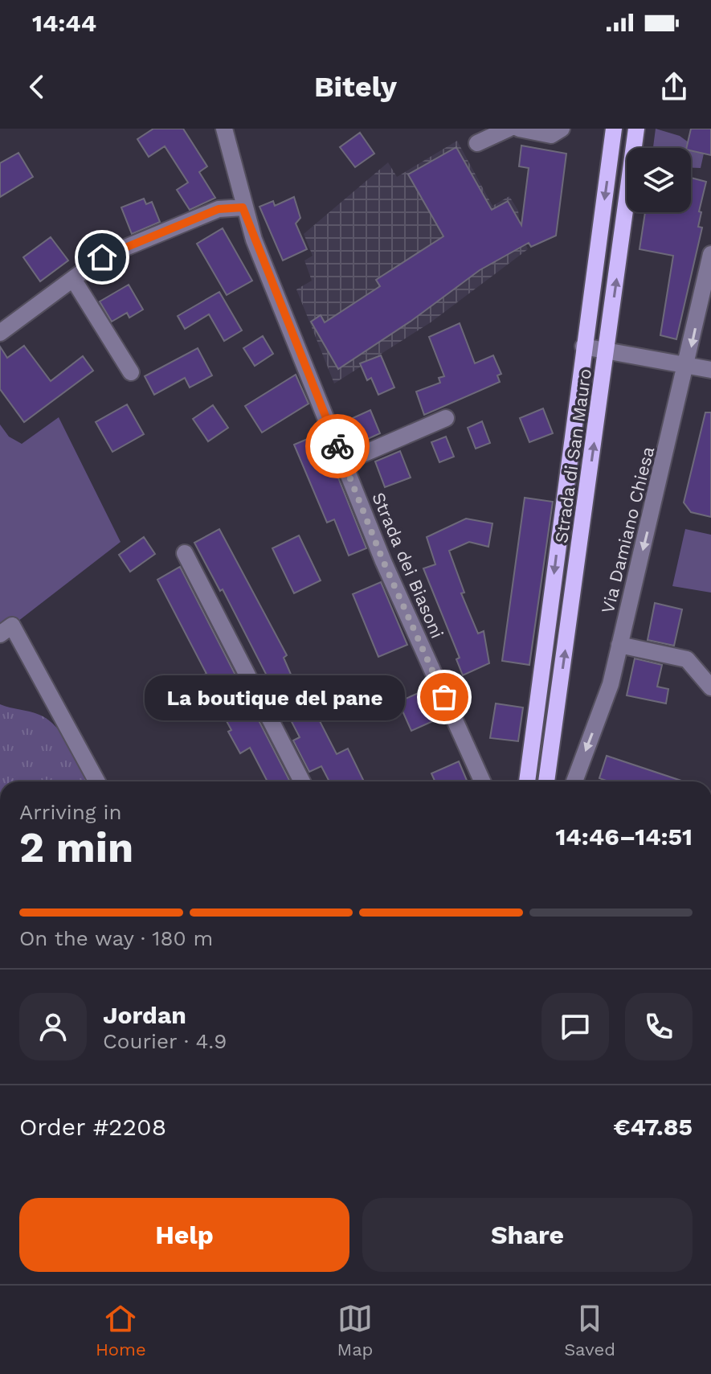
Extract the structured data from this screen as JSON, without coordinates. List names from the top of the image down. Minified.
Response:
{"streets":{"main road":["Strada di San Mauro"],"street":["Via Damiano Chiesa","Strada dei Biasoni"]},"one_way":["Via Damiano Chiesa"],"places":["La boutique del pane"],"page":{"status":"14:44","header":"Bitely","bubble":"La boutique del pane","heading":["2 min","Arriving in","14:46–14:51"],"panel":["Jordan","Courier · 4.9","Order #2208","€47.85"],"bar":"On the way · 180 m","buttons":["Help","Share"],"tabs":["Home","Map","Saved"]}}
